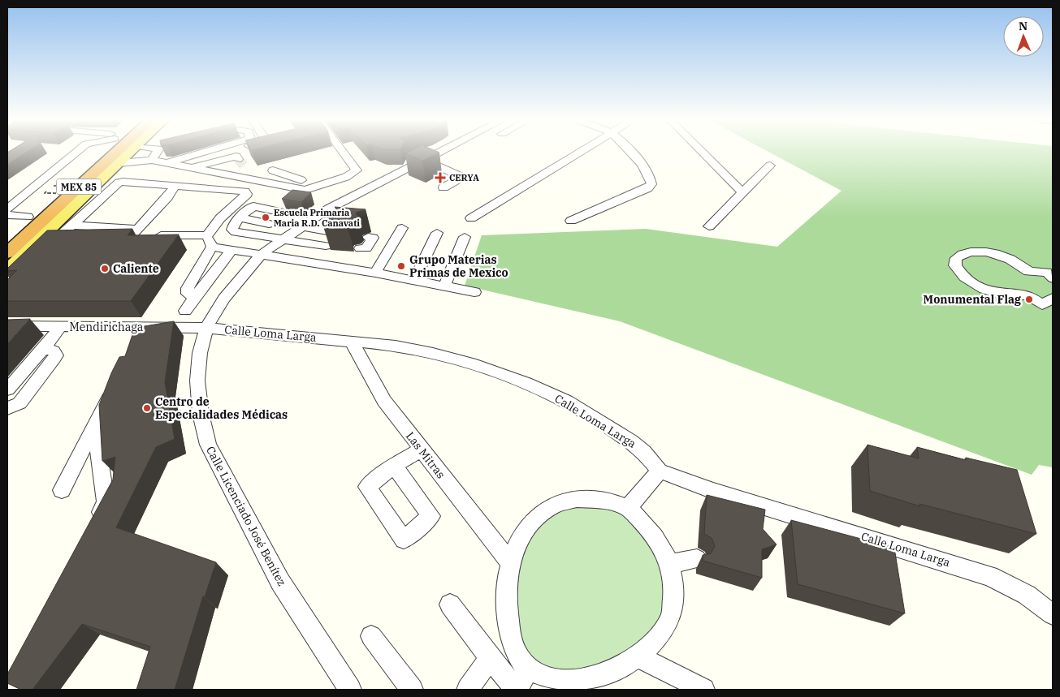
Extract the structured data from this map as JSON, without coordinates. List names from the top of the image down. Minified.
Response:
{"streets":{"highway":["MEX 85"],"street":["Mendirichaga","Calle Loma Larga","Las Mitras","Calle Licenciado José Benítez"]},"crossings":[["Mendirichaga","Calle Loma Larga"],["Mendirichaga","Calle Licenciado José Benítez"],["Calle Loma Larga","Las Mitras"],["Calle Loma Larga","Calle Licenciado José Benítez"]],"places":{"health":["CERYA"],"other":["Escuela Primaria Maria R.D. Canavati","Grupo Materias Primas de Mexico","Caliente","Monumental Flag","Centro de Especialidades Médicas"]},"north":"top"}
